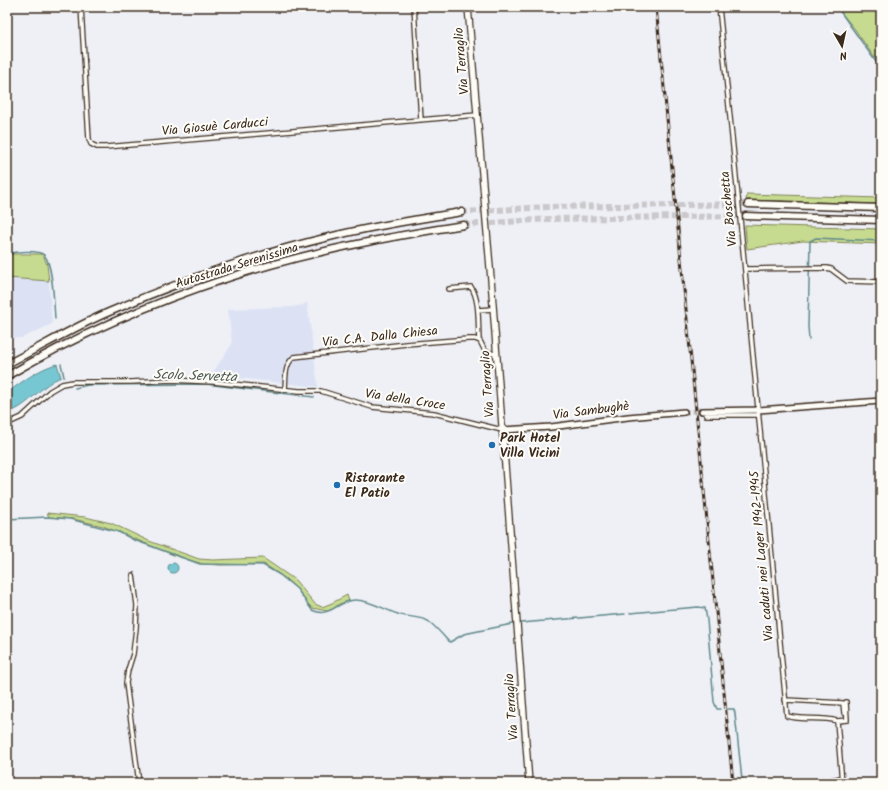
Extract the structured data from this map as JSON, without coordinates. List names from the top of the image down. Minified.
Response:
{"streets":{"highway":["Autostrada Serenissima"],"main road":["Via Terraglio"],"street":["Via Giosuè Carducci","Via Boschetta","Via C.A. Dalla Chiesa","Via della Croce","Via Sambughè","Via caduti nei Lager 1942-1945"]},"crossings":[["Via Terraglio","Via Giosuè Carducci"],["Via Terraglio","Via della Croce"],["Via Terraglio","Via Sambughè"],["Via Boschetta","Via caduti nei Lager 1942-1945"],["Via C.A. Dalla Chiesa","Via della Croce"],["Via della Croce","Via Sambughè"]],"water":["Scolo Servetta"],"places":["Park Hotel Villa Vicini","Ristorante El Patio"],"north":"bottom"}
